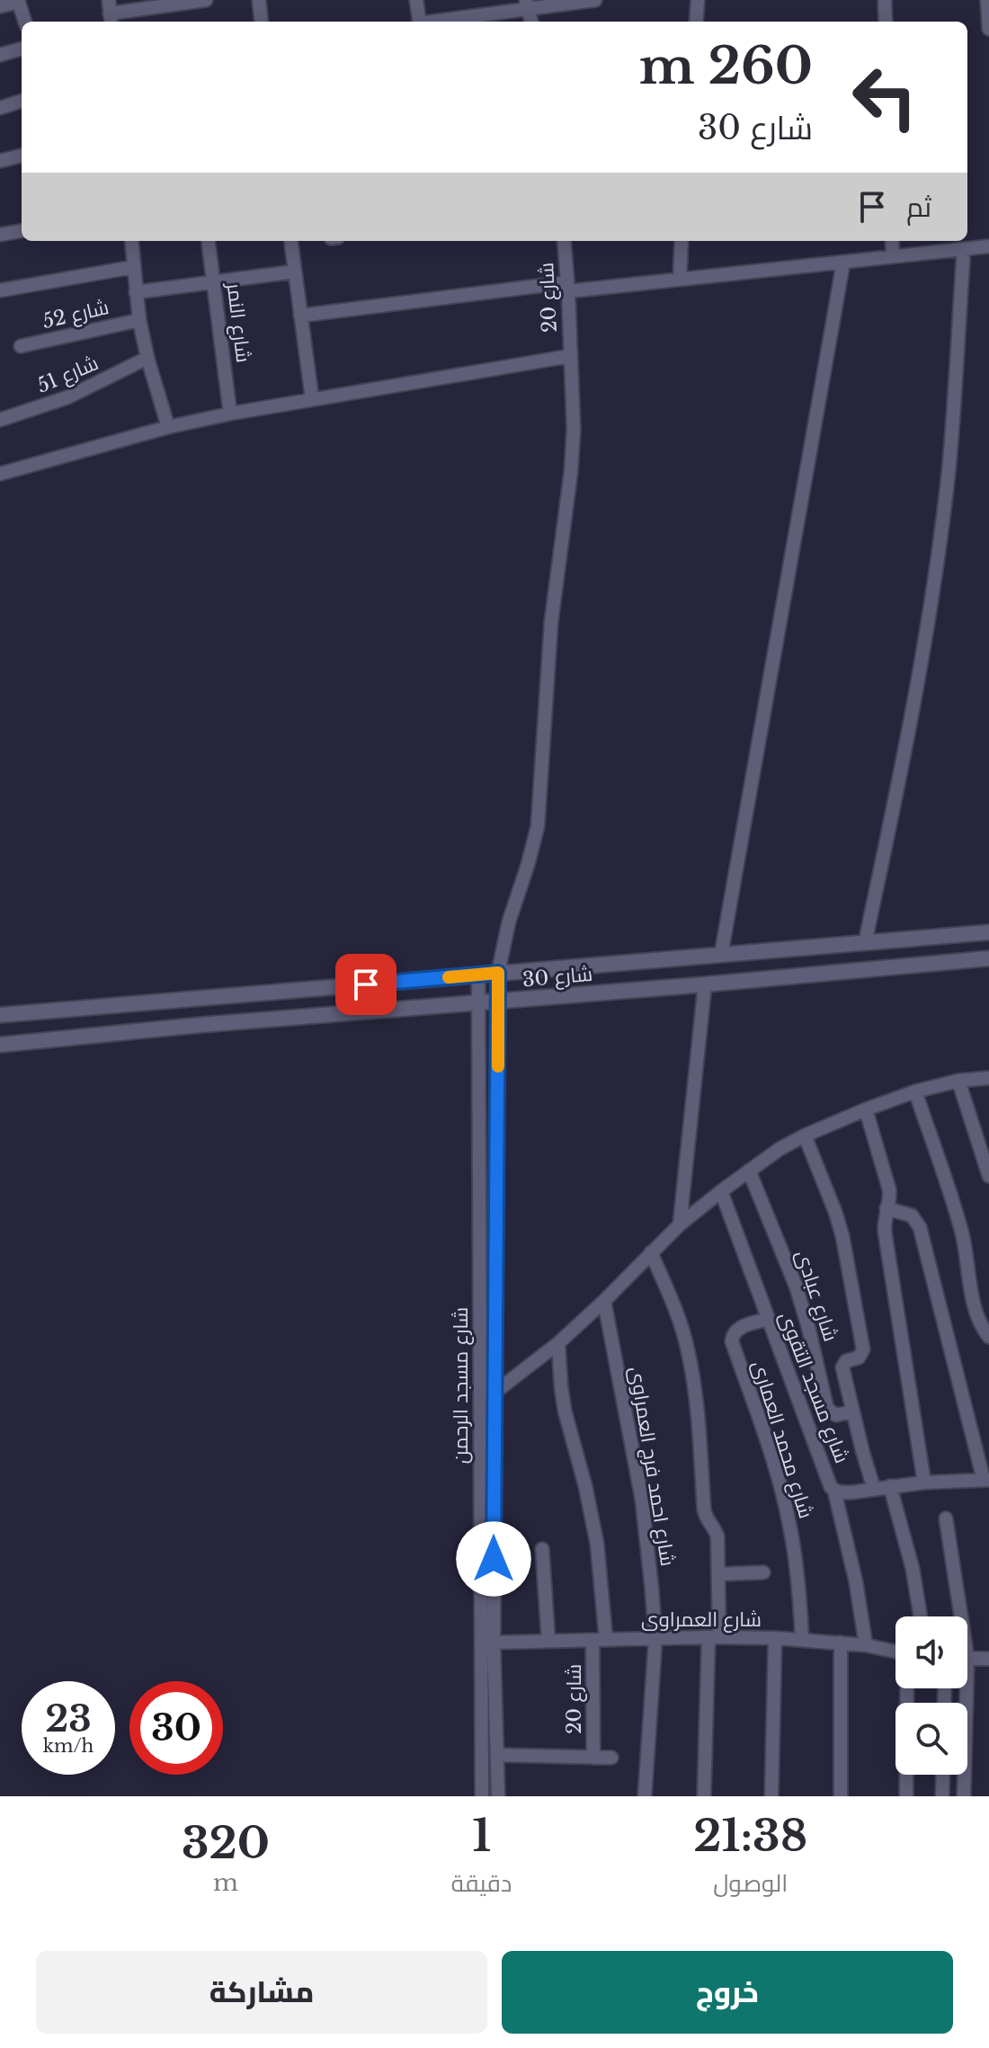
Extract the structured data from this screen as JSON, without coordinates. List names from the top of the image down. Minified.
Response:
{"streets":{"street":["شارع 20","شارع 52","شارع النمر","شارع 51","شارع 30","شارع عبادى","شارع مسجد الرحمن","شارع مسجد التقوى","شارع محمد العمارى","شارع احمد فرج العمراوى","شارع العمراوى"]},"crossings":[["شارع 20","شارع 30"],["شارع 20","شارع مسجد الرحمن"],["شارع 20","شارع العمراوى"],["شارع 30","شارع مسجد الرحمن"],["شارع مسجد الرحمن","شارع العمراوى"],["شارع مسجد التقوى","شارع محمد العمارى"],["شارع محمد العمارى","شارع العمراوى"],["شارع احمد فرج العمراوى","شارع العمراوى"]],"page":{"turn":["260 m","شارع 30"],"then":"ثم","speed":"23 km/h","limit":"30","eta":["21:38","الوصول","1","دقيقة","320","m"],"buttons":["خروج","مشاركة"]}}
